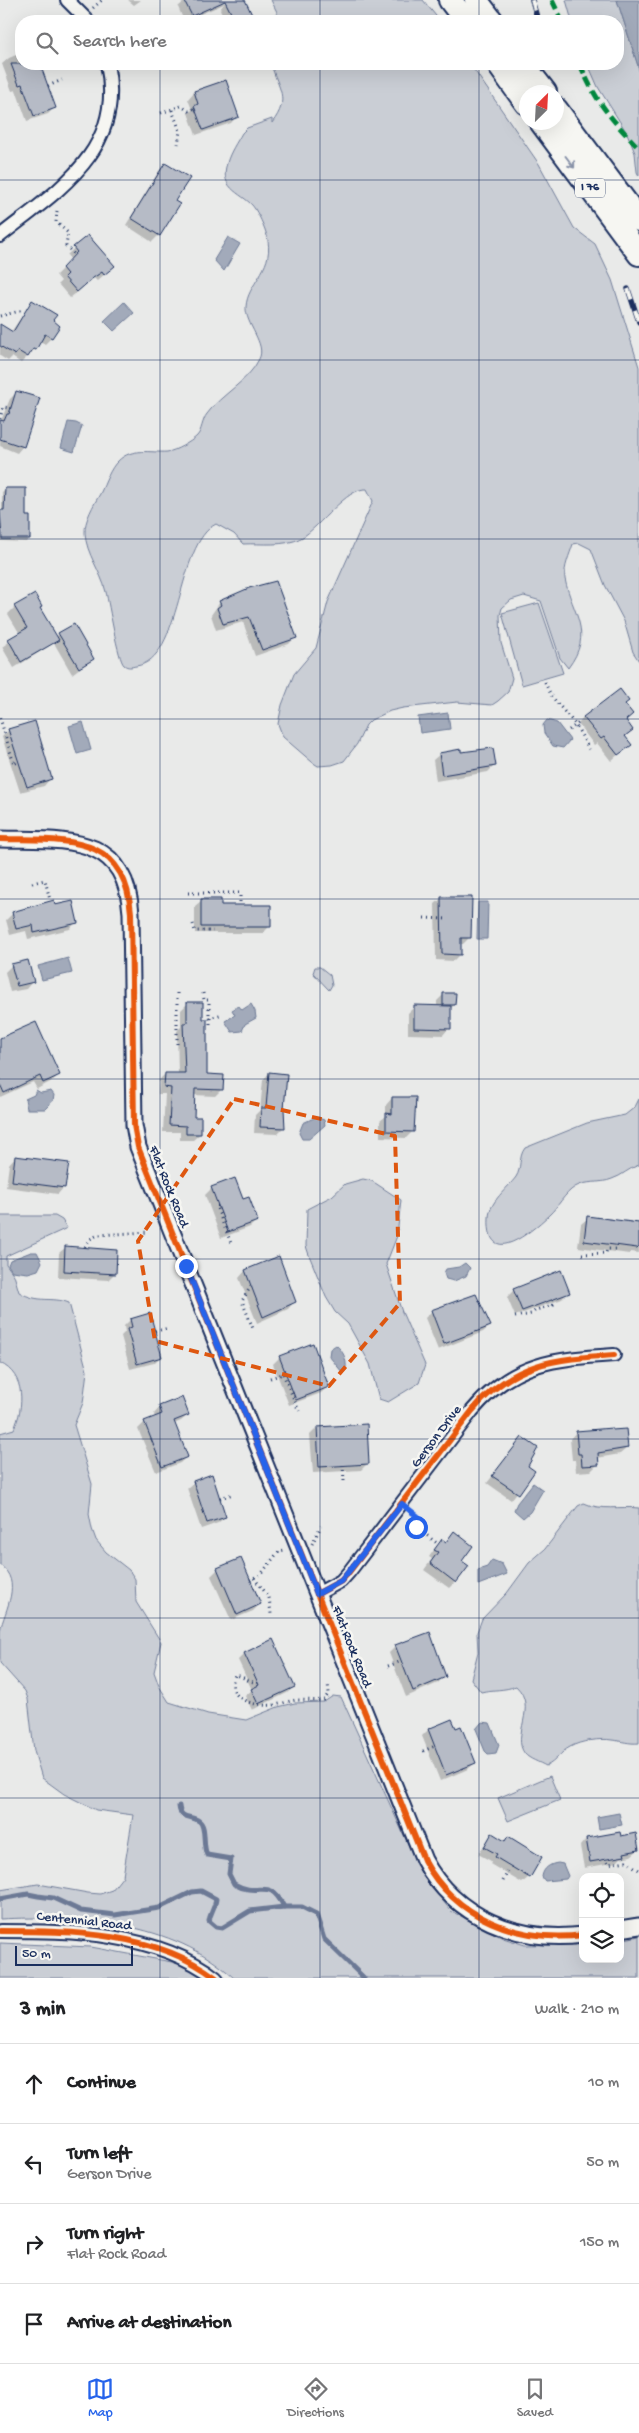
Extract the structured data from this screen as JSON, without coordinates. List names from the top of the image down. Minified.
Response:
{"streets":{"highway":["I 76"],"street":["Flat Rock Road","Gerson Drive","Centennial Road"]},"crossings":[["Flat Rock Road","Gerson Drive"]],"scale_bar":"50 m","north":"top right","page":{"search":"Search here","scale":"50 m","heading":["3 min","Walk · 210 m"],"list":[["Continue","10 m"],["Turn left","Gerson Drive","50 m"],["Turn right","Flat Rock Road","150 m"],"Arrive at destination"],"nav":["Map","Directions","Saved"]}}
